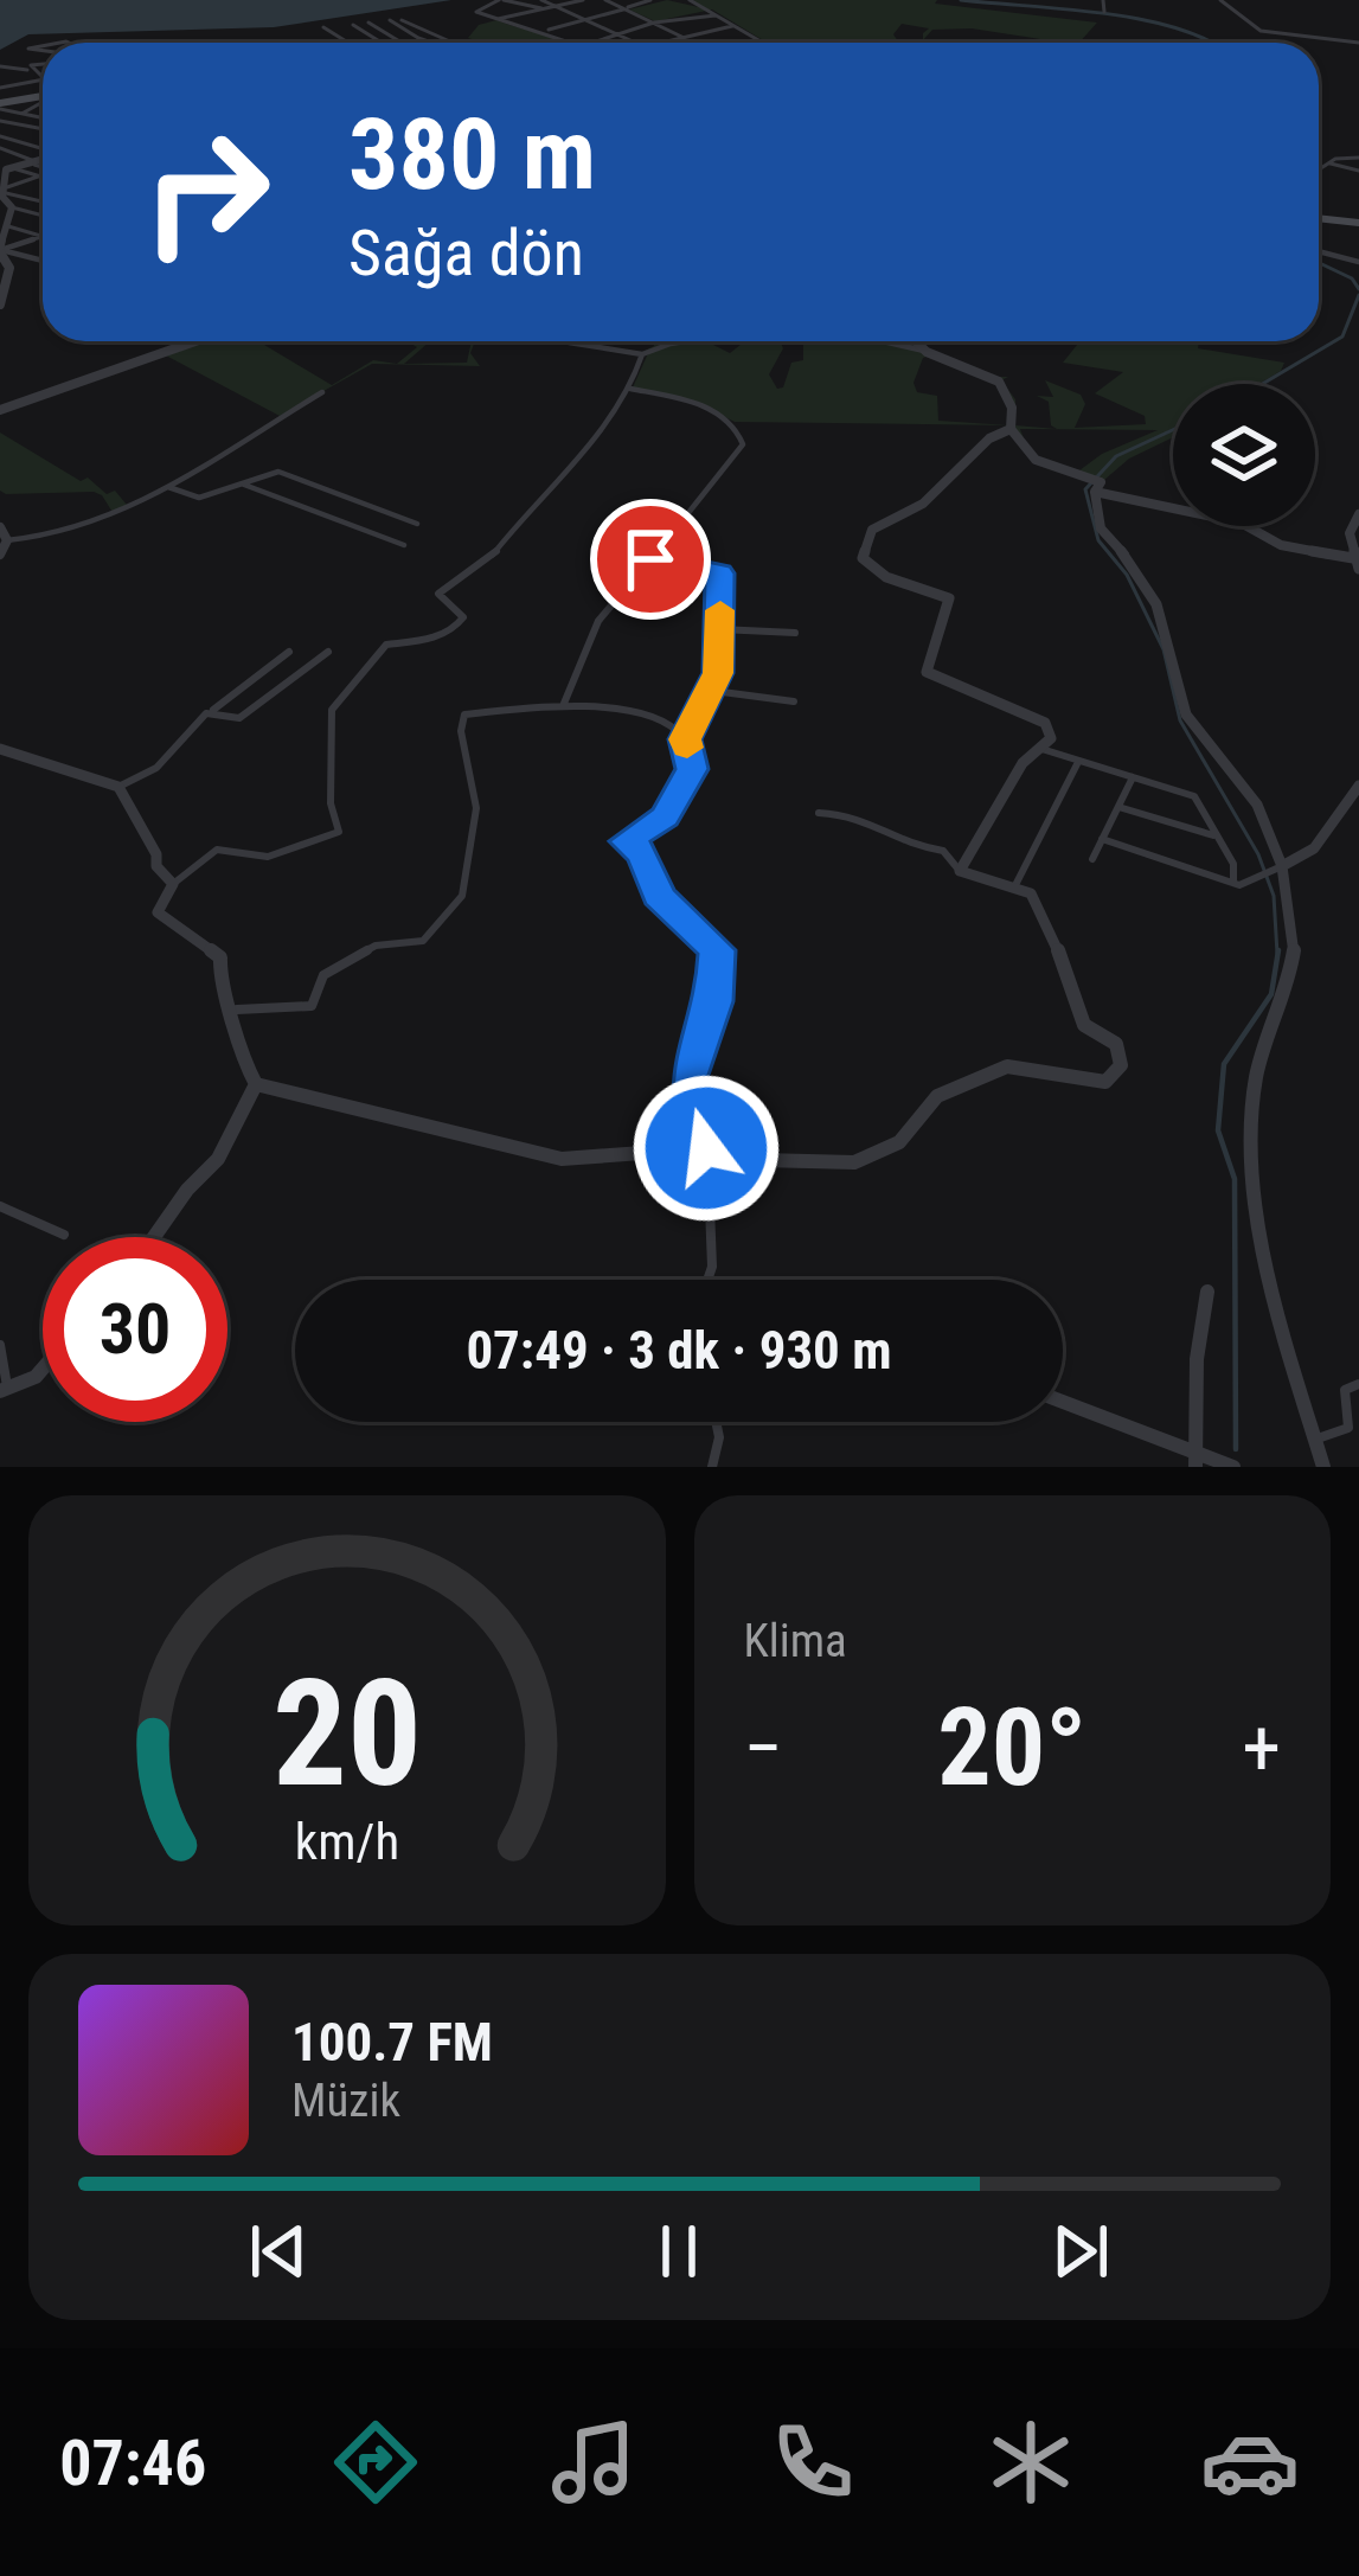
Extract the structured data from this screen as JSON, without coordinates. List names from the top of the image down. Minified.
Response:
{"page":{"turn":["380 m","Sağa dön"],"limit":"30","trip":"07:49 · 3 dk · 930 m","tile":"Klima","heat":["−","20°","+"],"song":["100.7 FM","Müzik"],"tabs":"07:46","gauge":["20","km/h"]}}
